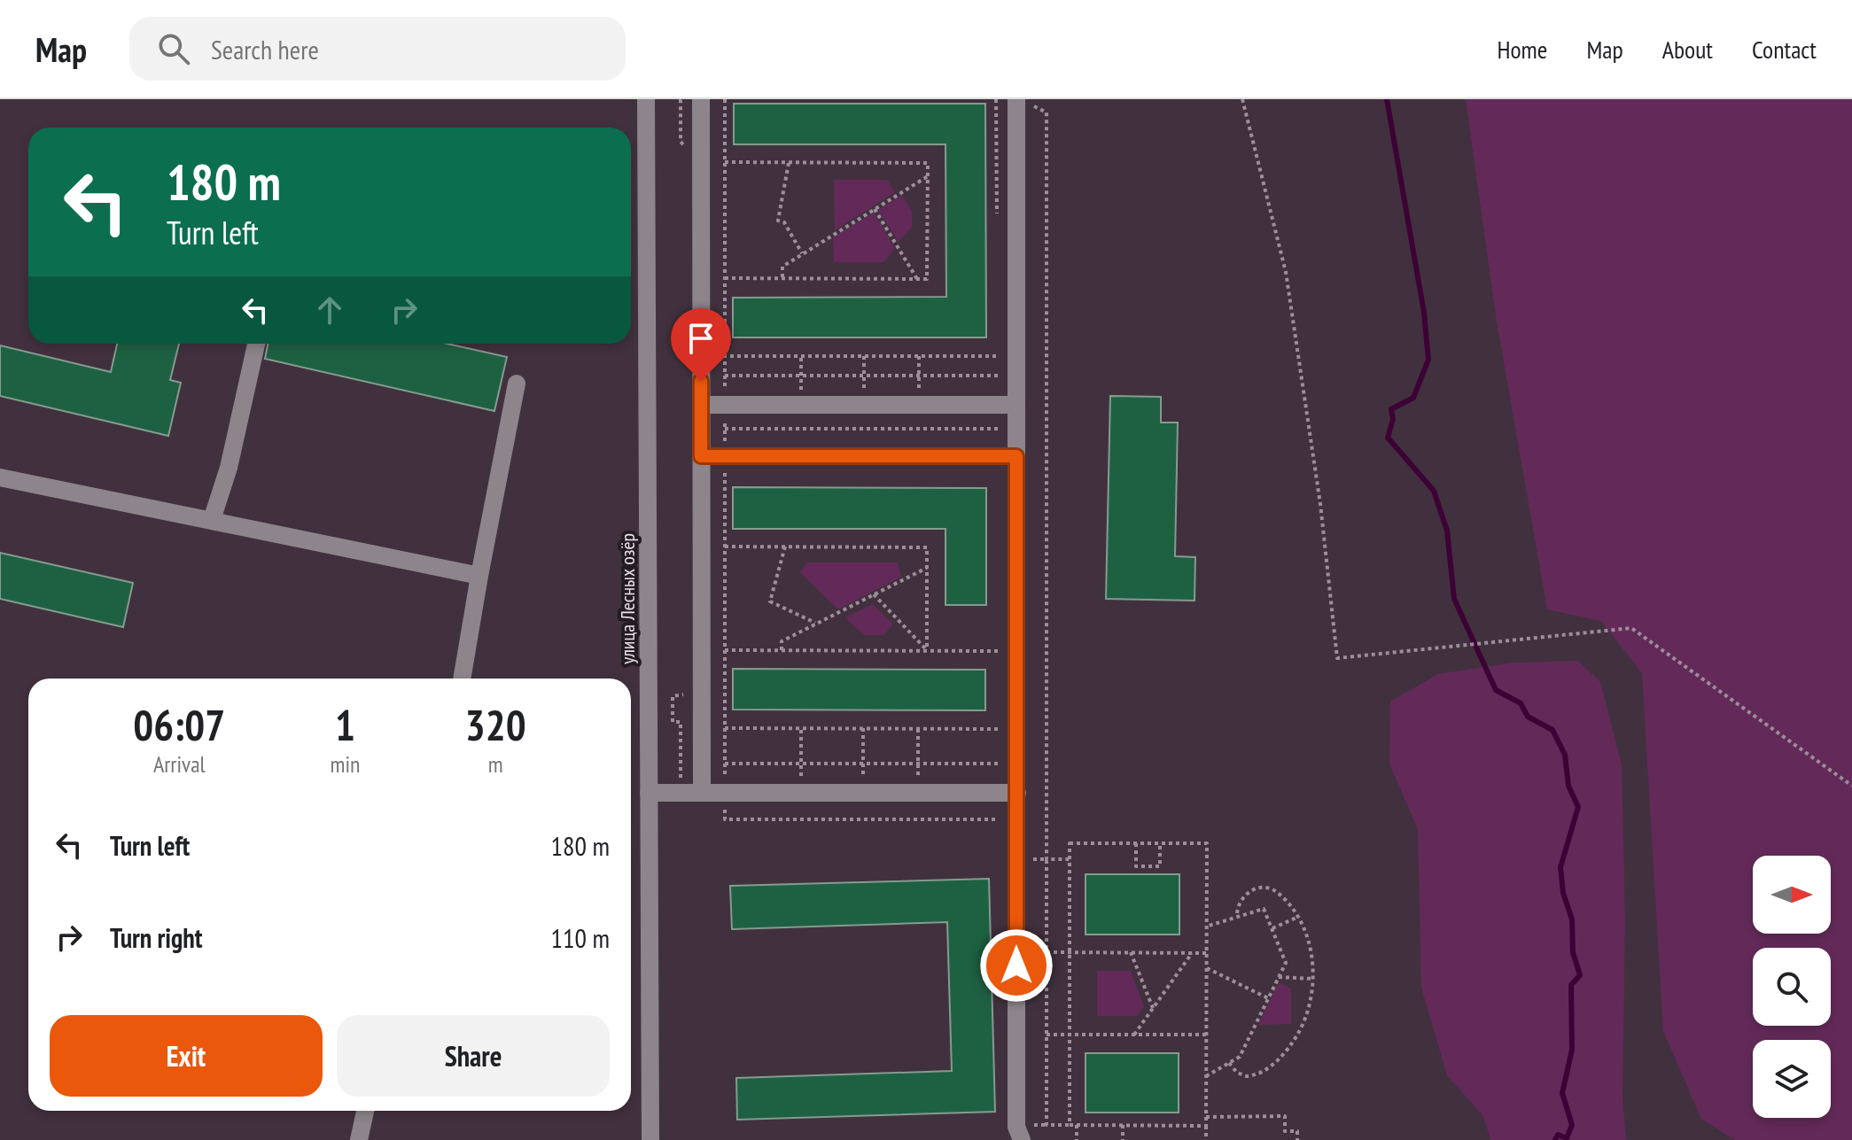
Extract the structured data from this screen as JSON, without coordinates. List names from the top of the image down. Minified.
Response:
{"streets":{"street":["улица Лесных озёр"]},"north":"right","page":{"header":"Map","search":"Search here","nav":["Home","Map","About","Contact"],"turn":["180 m","Turn left"],"eta":["06:07","Arrival","1","min","320","m"],"list":[{"name":"Turn left","value":"180 m"},{"name":"Turn right","value":"110 m"}],"buttons":["Exit","Share"]}}
